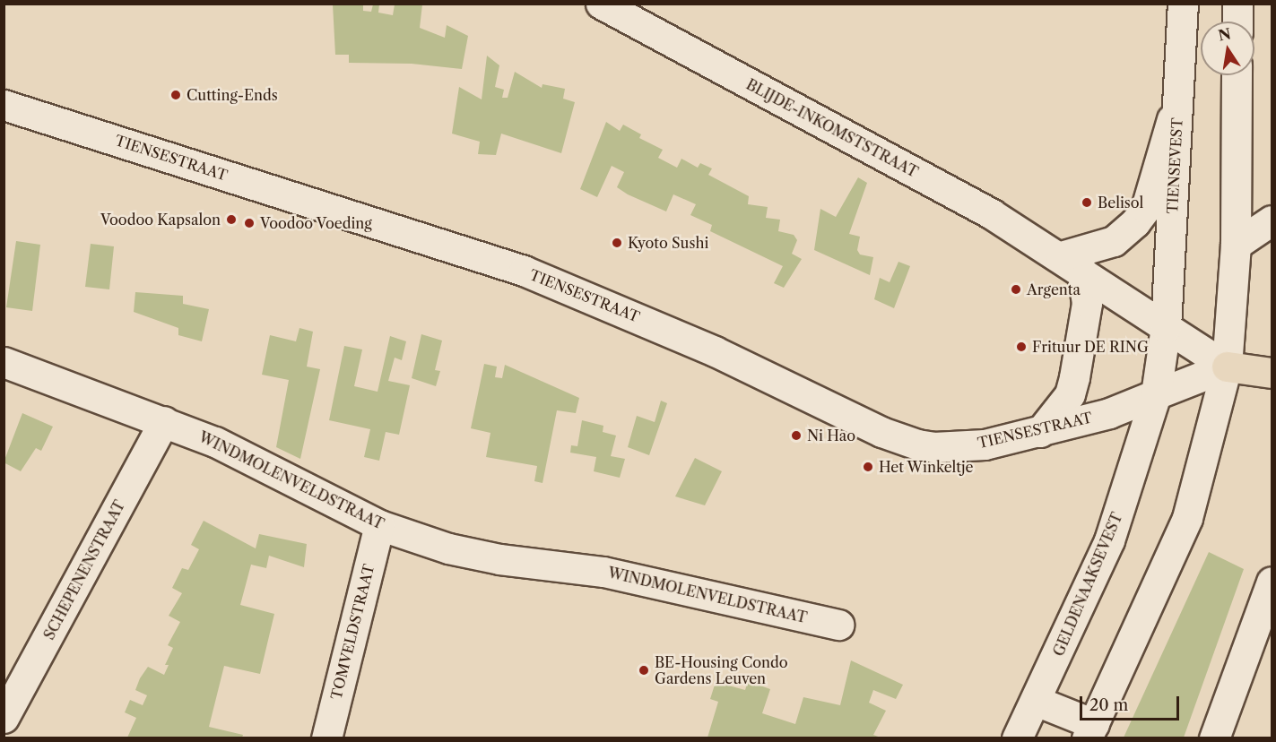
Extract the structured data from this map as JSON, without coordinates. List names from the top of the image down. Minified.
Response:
{"streets":{"street":["BLIJDE-INKOMSTSTRAAT","TIENSESTRAAT","TIENSEVEST","WINDMOLENVELDSTRAAT","SCHEPENENSTRAAT","GELDENAAKSEVEST","TOMVELDSTRAAT"]},"crossings":[["BLIJDE-INKOMSTSTRAAT","TIENSESTRAAT"],["BLIJDE-INKOMSTSTRAAT","TIENSEVEST"],["TIENSESTRAAT","TIENSEVEST"],["TIENSESTRAAT","GELDENAAKSEVEST"],["TIENSEVEST","GELDENAAKSEVEST"],["WINDMOLENVELDSTRAAT","SCHEPENENSTRAAT"],["WINDMOLENVELDSTRAAT","TOMVELDSTRAAT"]],"places":["Cutting-Ends","Belisol","Voodoo Kapsalon","Voodoo Voeding","Kyoto Sushi","Argenta","Frituur DE RING","Ni Hao","Het Winkeltje","BE-Housing Condo Gardens Leuven"],"scale_bar":"20 m","north":"top"}
